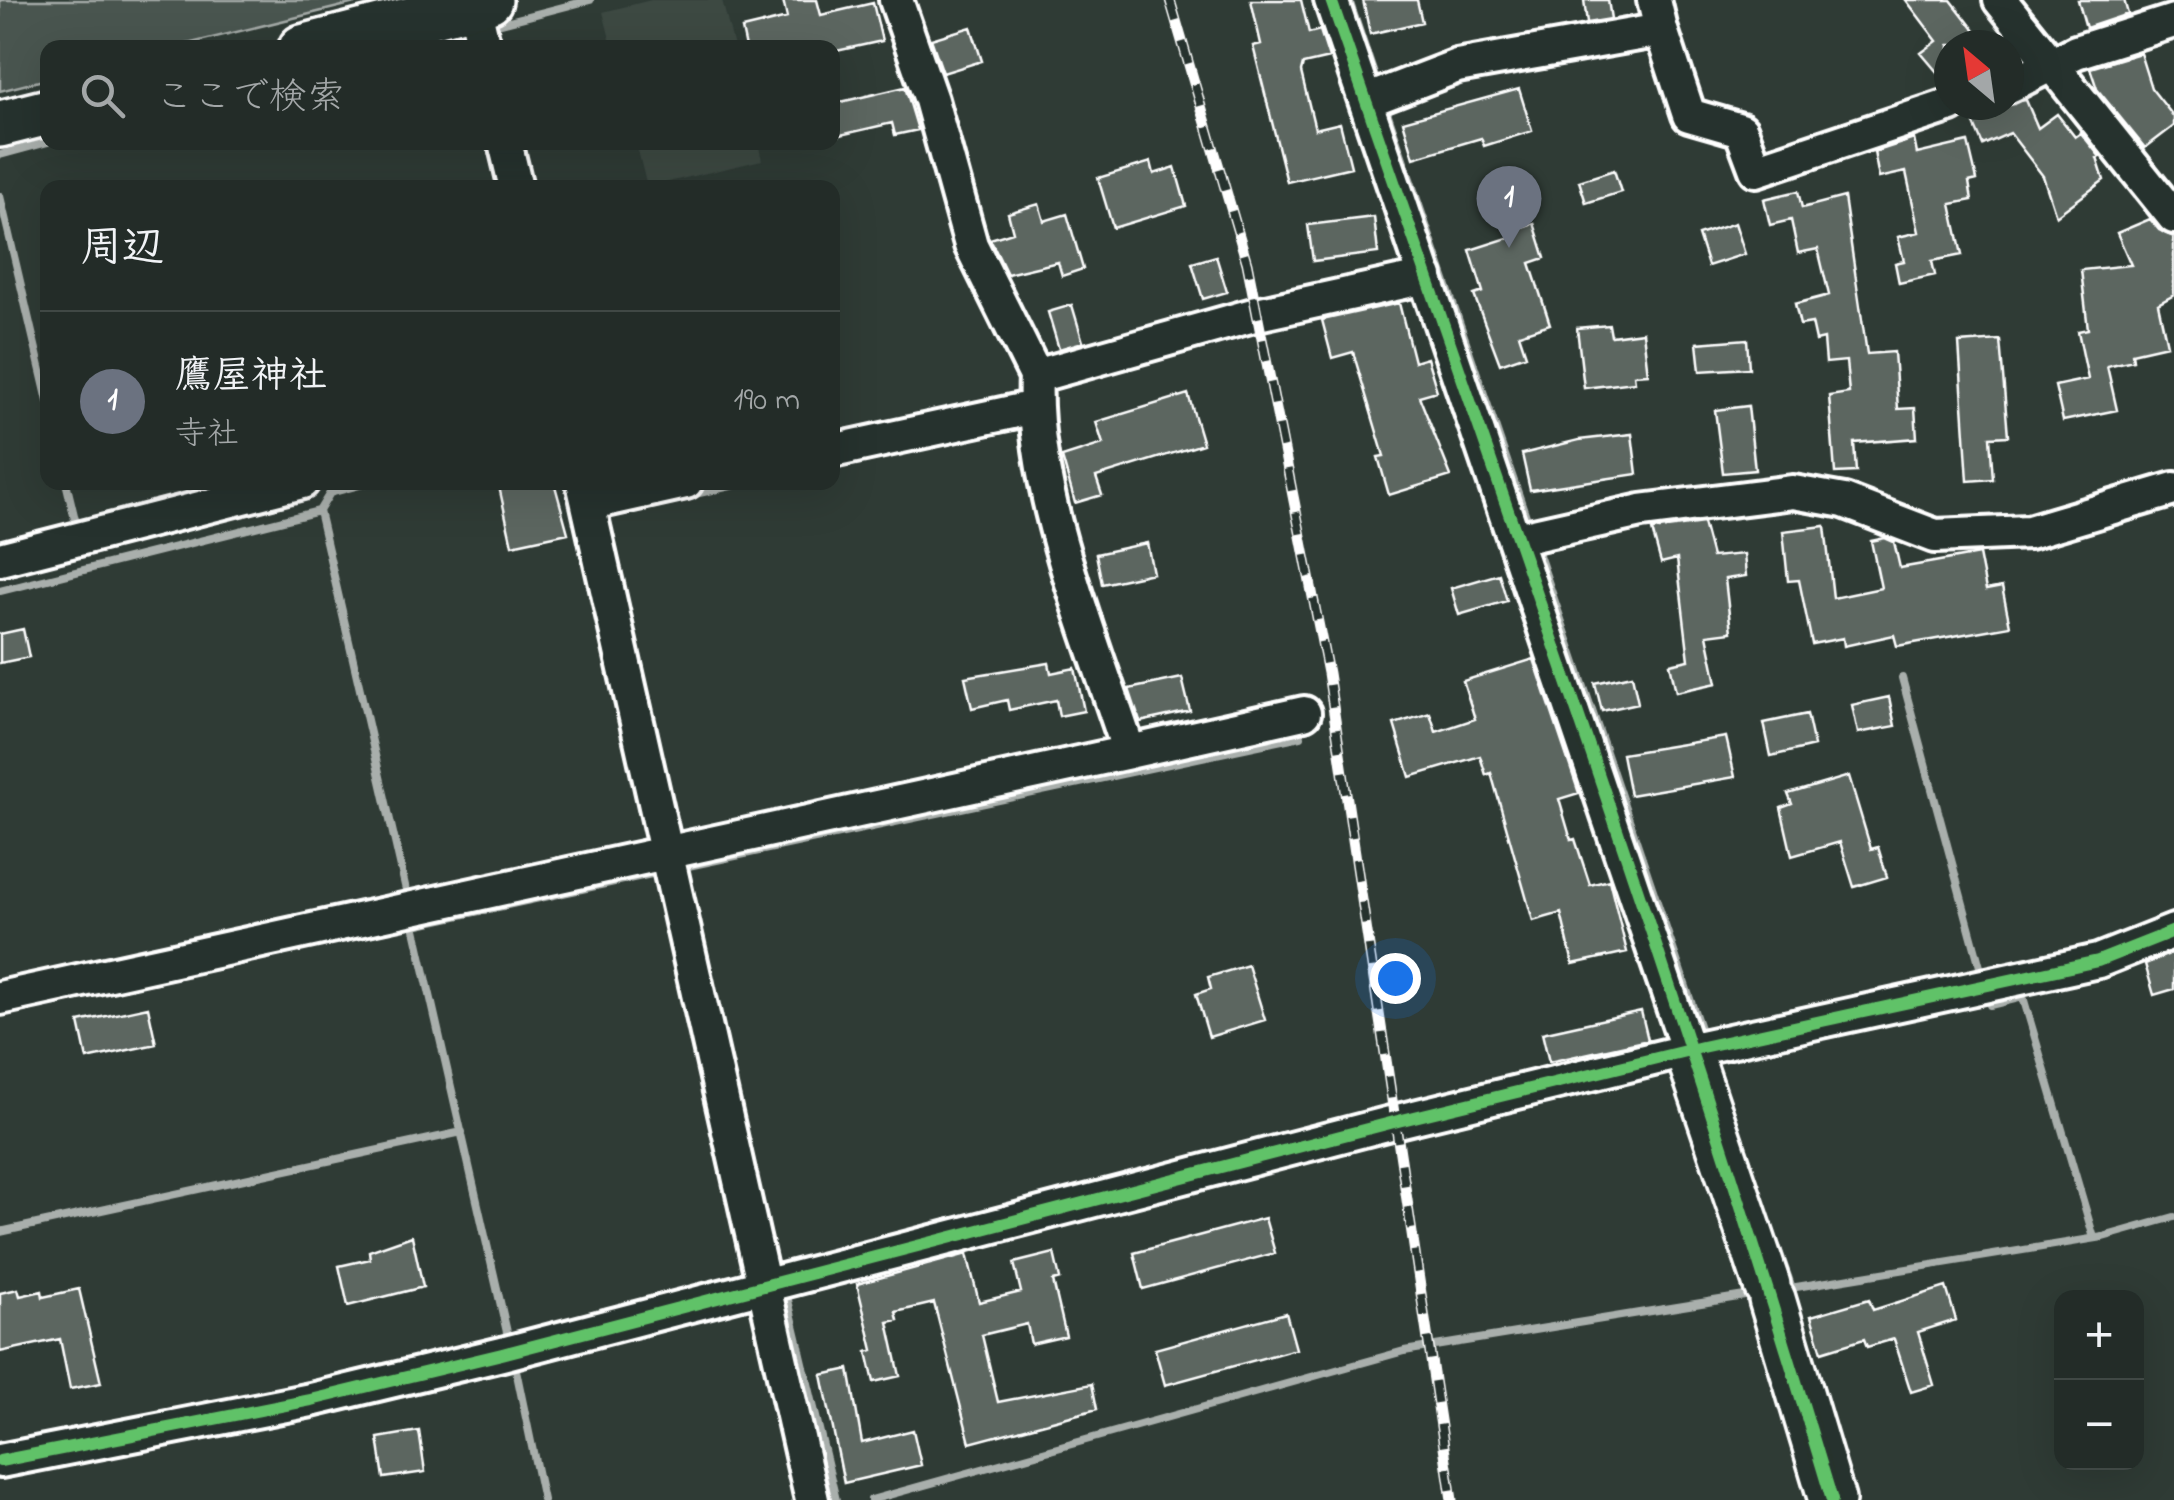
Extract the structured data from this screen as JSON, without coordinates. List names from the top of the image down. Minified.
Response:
{"north":"top left","page":{"search":"ここで検索","pins":"1","heading":"周辺","list":[{"mark":"1","name":"鷹屋神社","note":"寺社","value":"190 m"}],"map_buttons":["+","−"]}}
